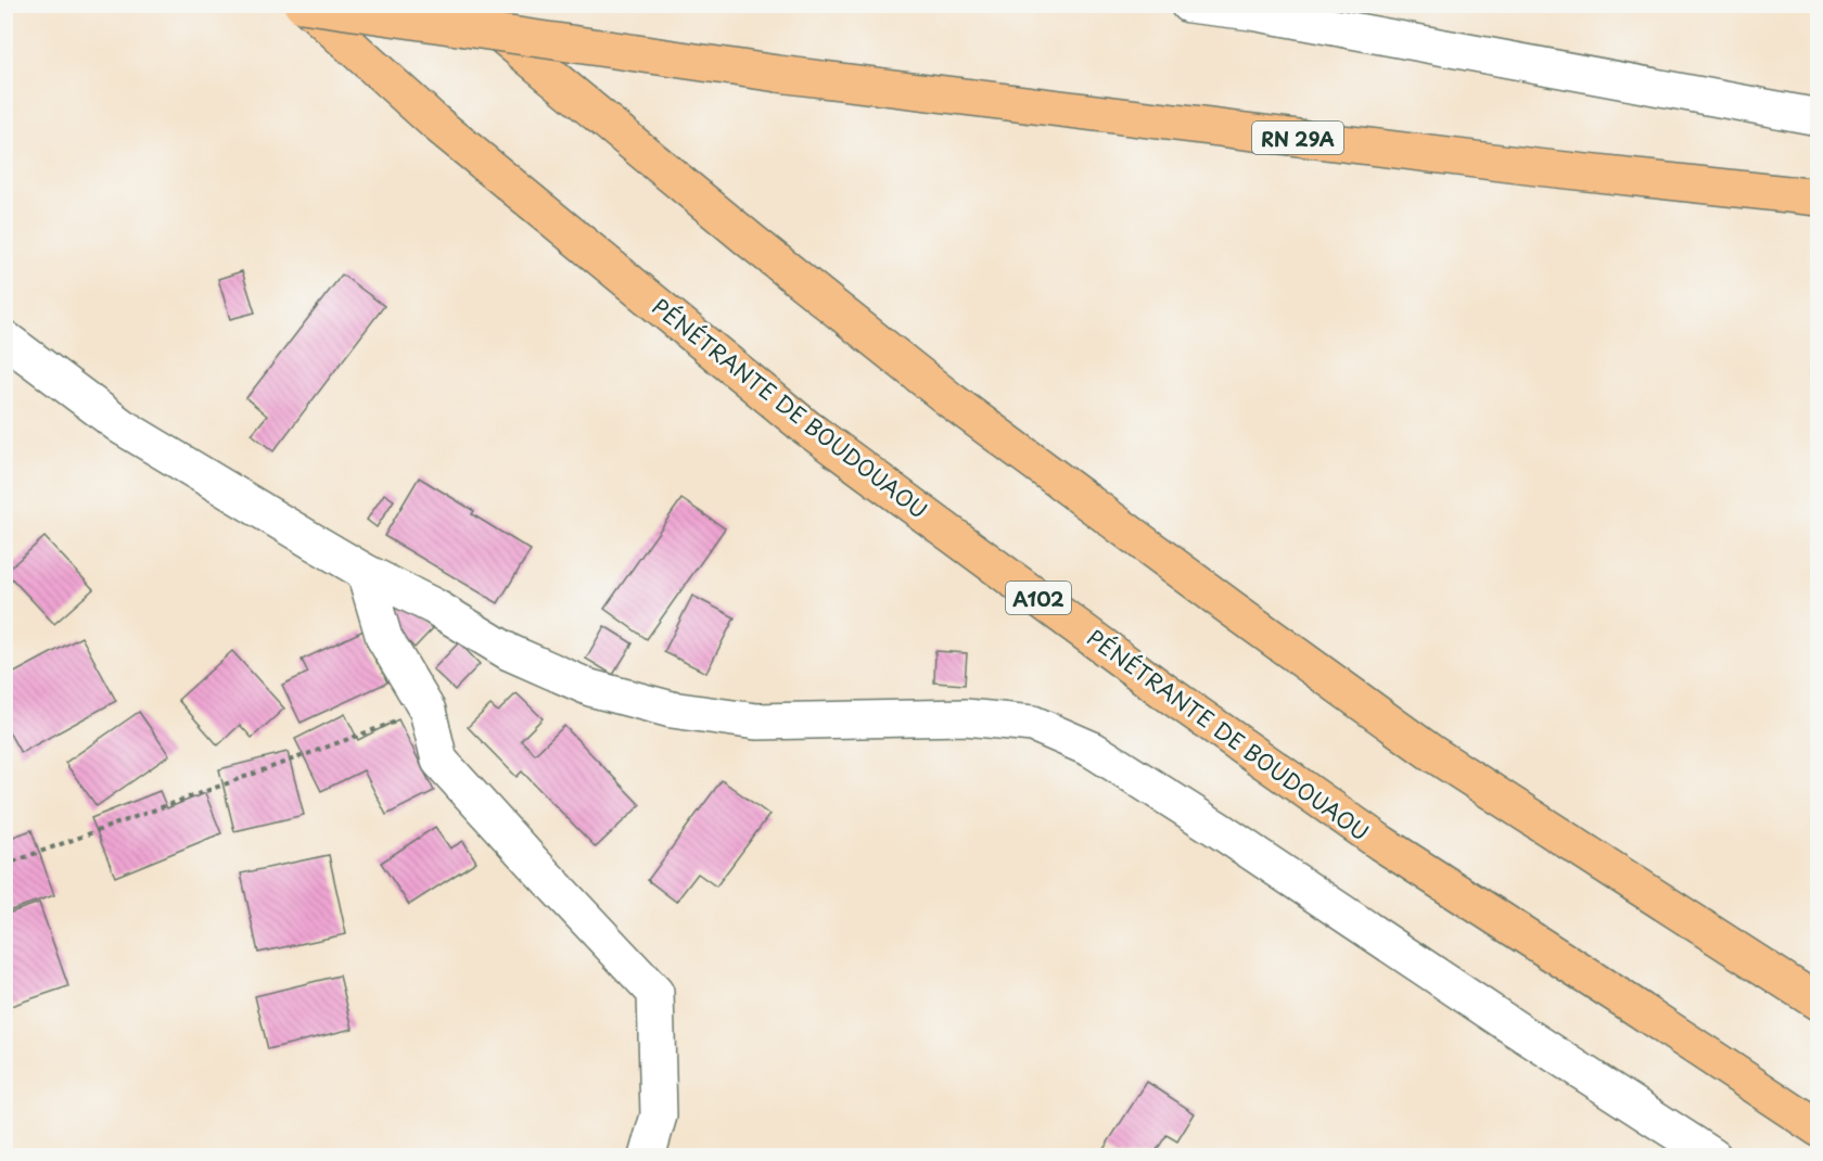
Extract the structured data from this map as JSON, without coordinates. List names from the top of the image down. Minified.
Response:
{"streets":{"main road":["RN 29A","PÉNÉTRANTE DE BOUDOUAOU","A102"]},"crossings":[["RN 29A","PÉNÉTRANTE DE BOUDOUAOU"]]}
